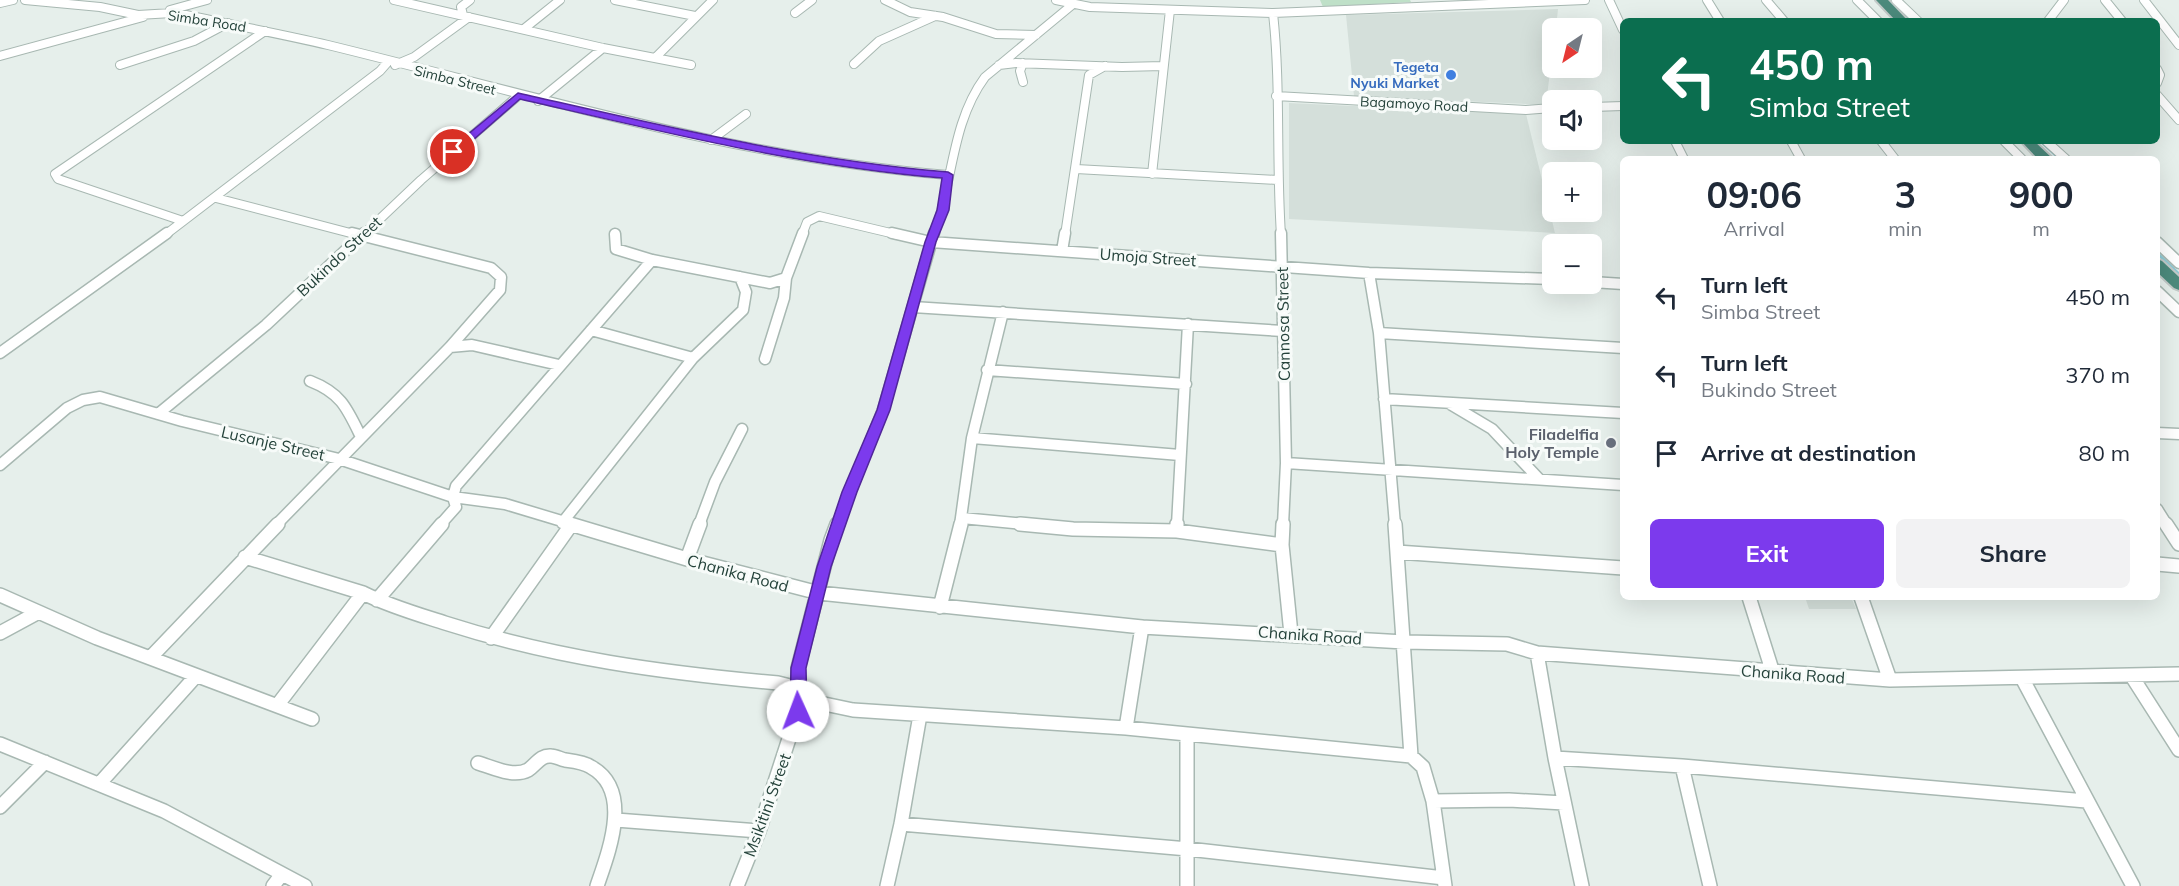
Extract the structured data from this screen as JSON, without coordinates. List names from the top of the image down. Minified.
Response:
{"streets":{"street":["Simba Road","Simba Street","Bagamoyo Road","Bukindo Street","Umoja Street","Cannosa Street","Lusanje Street","Chanika Road","Msikitini Street"]},"crossings":[["Simba Road","Simba Street"],["Simba Street","Bukindo Street"],["Simba Street","Msikitini Street"],["Bagamoyo Road","Cannosa Street"],["Bukindo Street","Lusanje Street"],["Umoja Street","Cannosa Street"],["Umoja Street","Msikitini Street"],["Cannosa Street","Chanika Road"],["Lusanje Street","Chanika Road"],["Chanika Road","Msikitini Street"]],"places":["Tegeta Nyuki Market","Filadelfia Holy Temple"],"north":"bottom left","page":{"map_buttons":["+","−"],"turn":["450 m","Simba Street"],"eta":["09:06","Arrival","3","min","900","m"],"list":[{"name":"Turn left","note":"Simba Street","value":"450 m"},{"name":"Turn left","note":"Bukindo Street","value":"370 m"},{"name":"Arrive at destination","value":"80 m"}],"buttons":["Exit","Share"]}}
